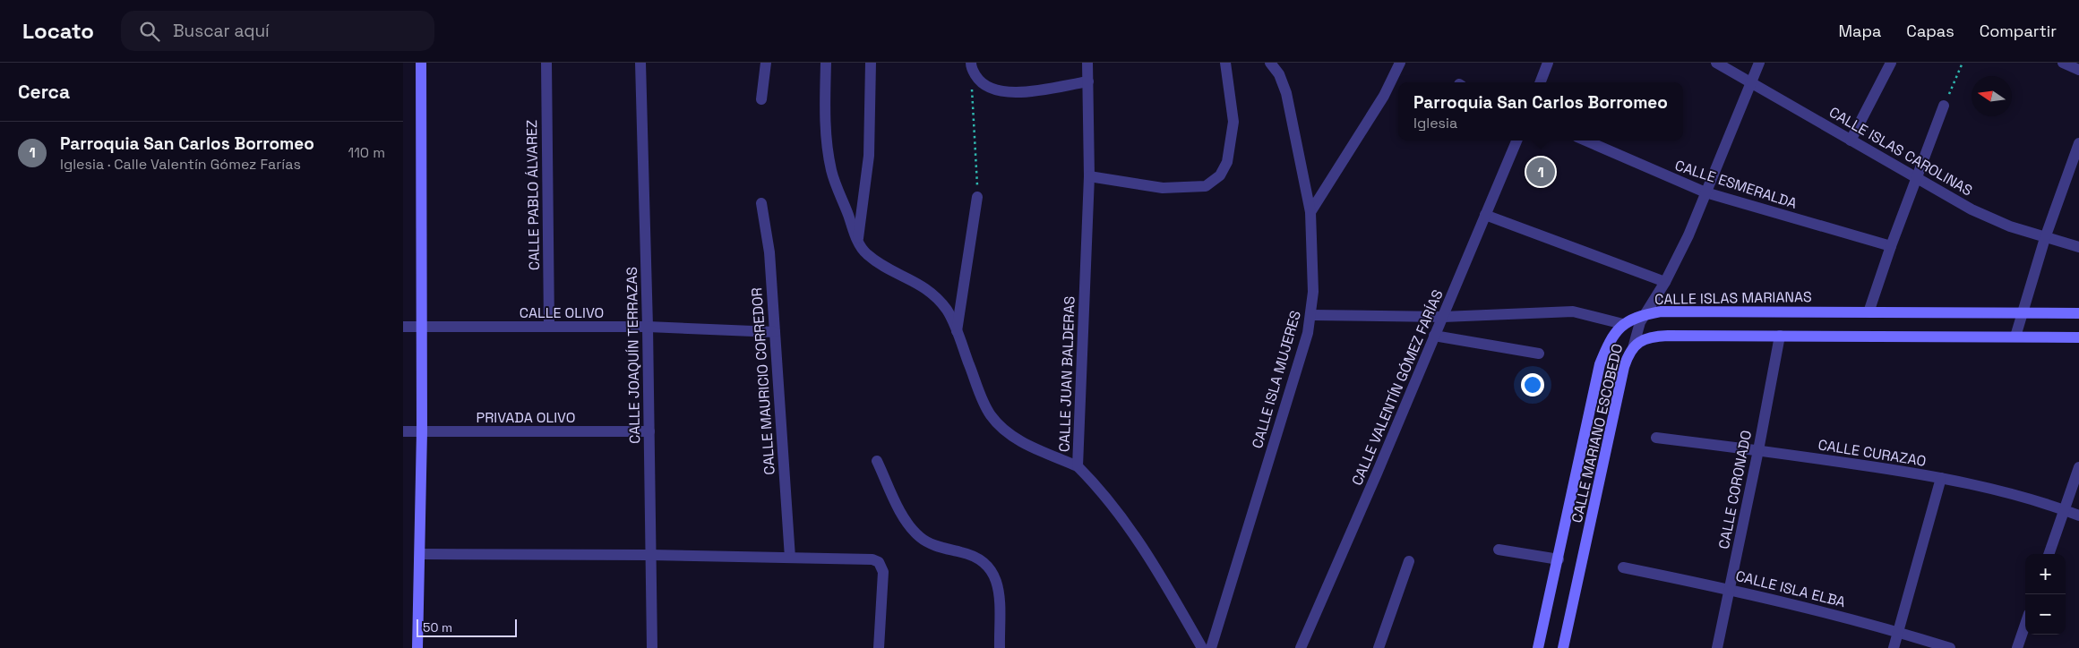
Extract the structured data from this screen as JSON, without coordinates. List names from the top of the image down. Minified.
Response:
{"streets":{"main road":["CALLE ISLAS MARIANAS","CALLE MARIANO ESCOBEDO"],"street":["CALLE ISLAS CAROLINAS","CALLE ESMERALDA","CALLE PABLO ÁLVAREZ","CALLE OLIVO","CALLE JOAQUÍN TERRAZAS","CALLE JUAN BALDERAS","CALLE ISLA MUJERES","CALLE MAURICIO CORREDOR","CALLE VALENTÍN GÓMEZ FARÍAS","PRIVADA OLIVO","CALLE CURAZAO","CALLE CORONADO","CALLE ISLA ELBA"]},"crossings":[["CALLE ISLAS CAROLINAS","CALLE MARIANO ESCOBEDO"],["CALLE ESMERALDA","CALLE MARIANO ESCOBEDO"],["CALLE PABLO ÁLVAREZ","CALLE OLIVO"],["CALLE ISLAS MARIANAS","CALLE MARIANO ESCOBEDO"],["CALLE OLIVO","CALLE JOAQUÍN TERRAZAS"],["CALLE OLIVO","CALLE MAURICIO CORREDOR"],["CALLE JOAQUÍN TERRAZAS","PRIVADA OLIVO"],["CALLE CURAZAO","CALLE CORONADO"],["CALLE CORONADO","CALLE ISLA ELBA"]],"scale_bar":"50 m","north":"left","page":{"header":"Locato","search":"Buscar aquí","nav":["Mapa","Capas","Compartir"],"heading":"Cerca","popup":["Parroquia San Carlos Borromeo","Iglesia"],"list":[{"mark":"1","name":"Parroquia San Carlos Borromeo","note":"Iglesia · Calle Valentín Gómez Farías","value":"110 m"}],"pins":"1","map_buttons":["+","−"],"scale":"50 m"}}
